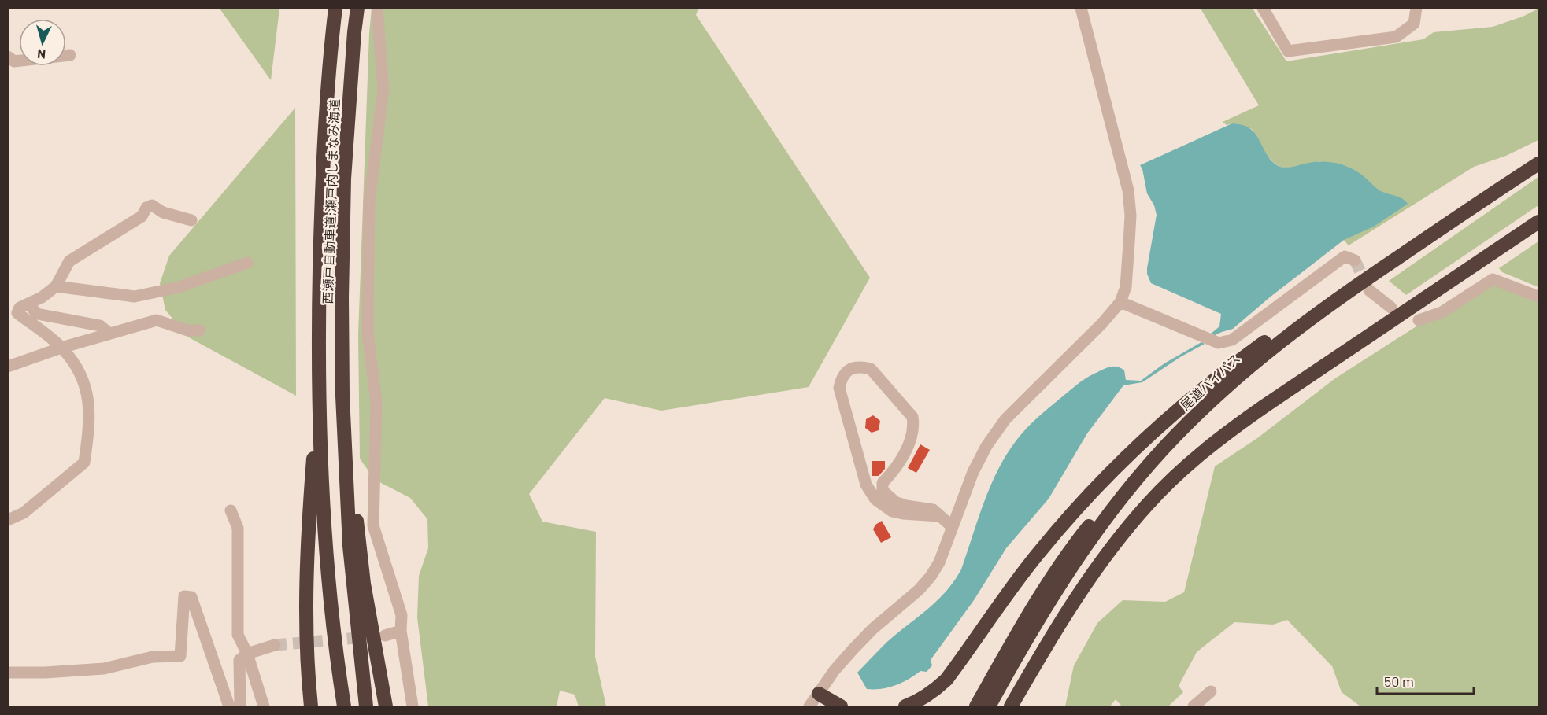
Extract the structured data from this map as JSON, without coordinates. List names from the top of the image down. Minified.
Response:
{"streets":{"highway":["西瀬戸自動車道;瀬戸内しまなみ海道","尾道バイパス"]},"scale_bar":"50 m","north":"bottom"}
